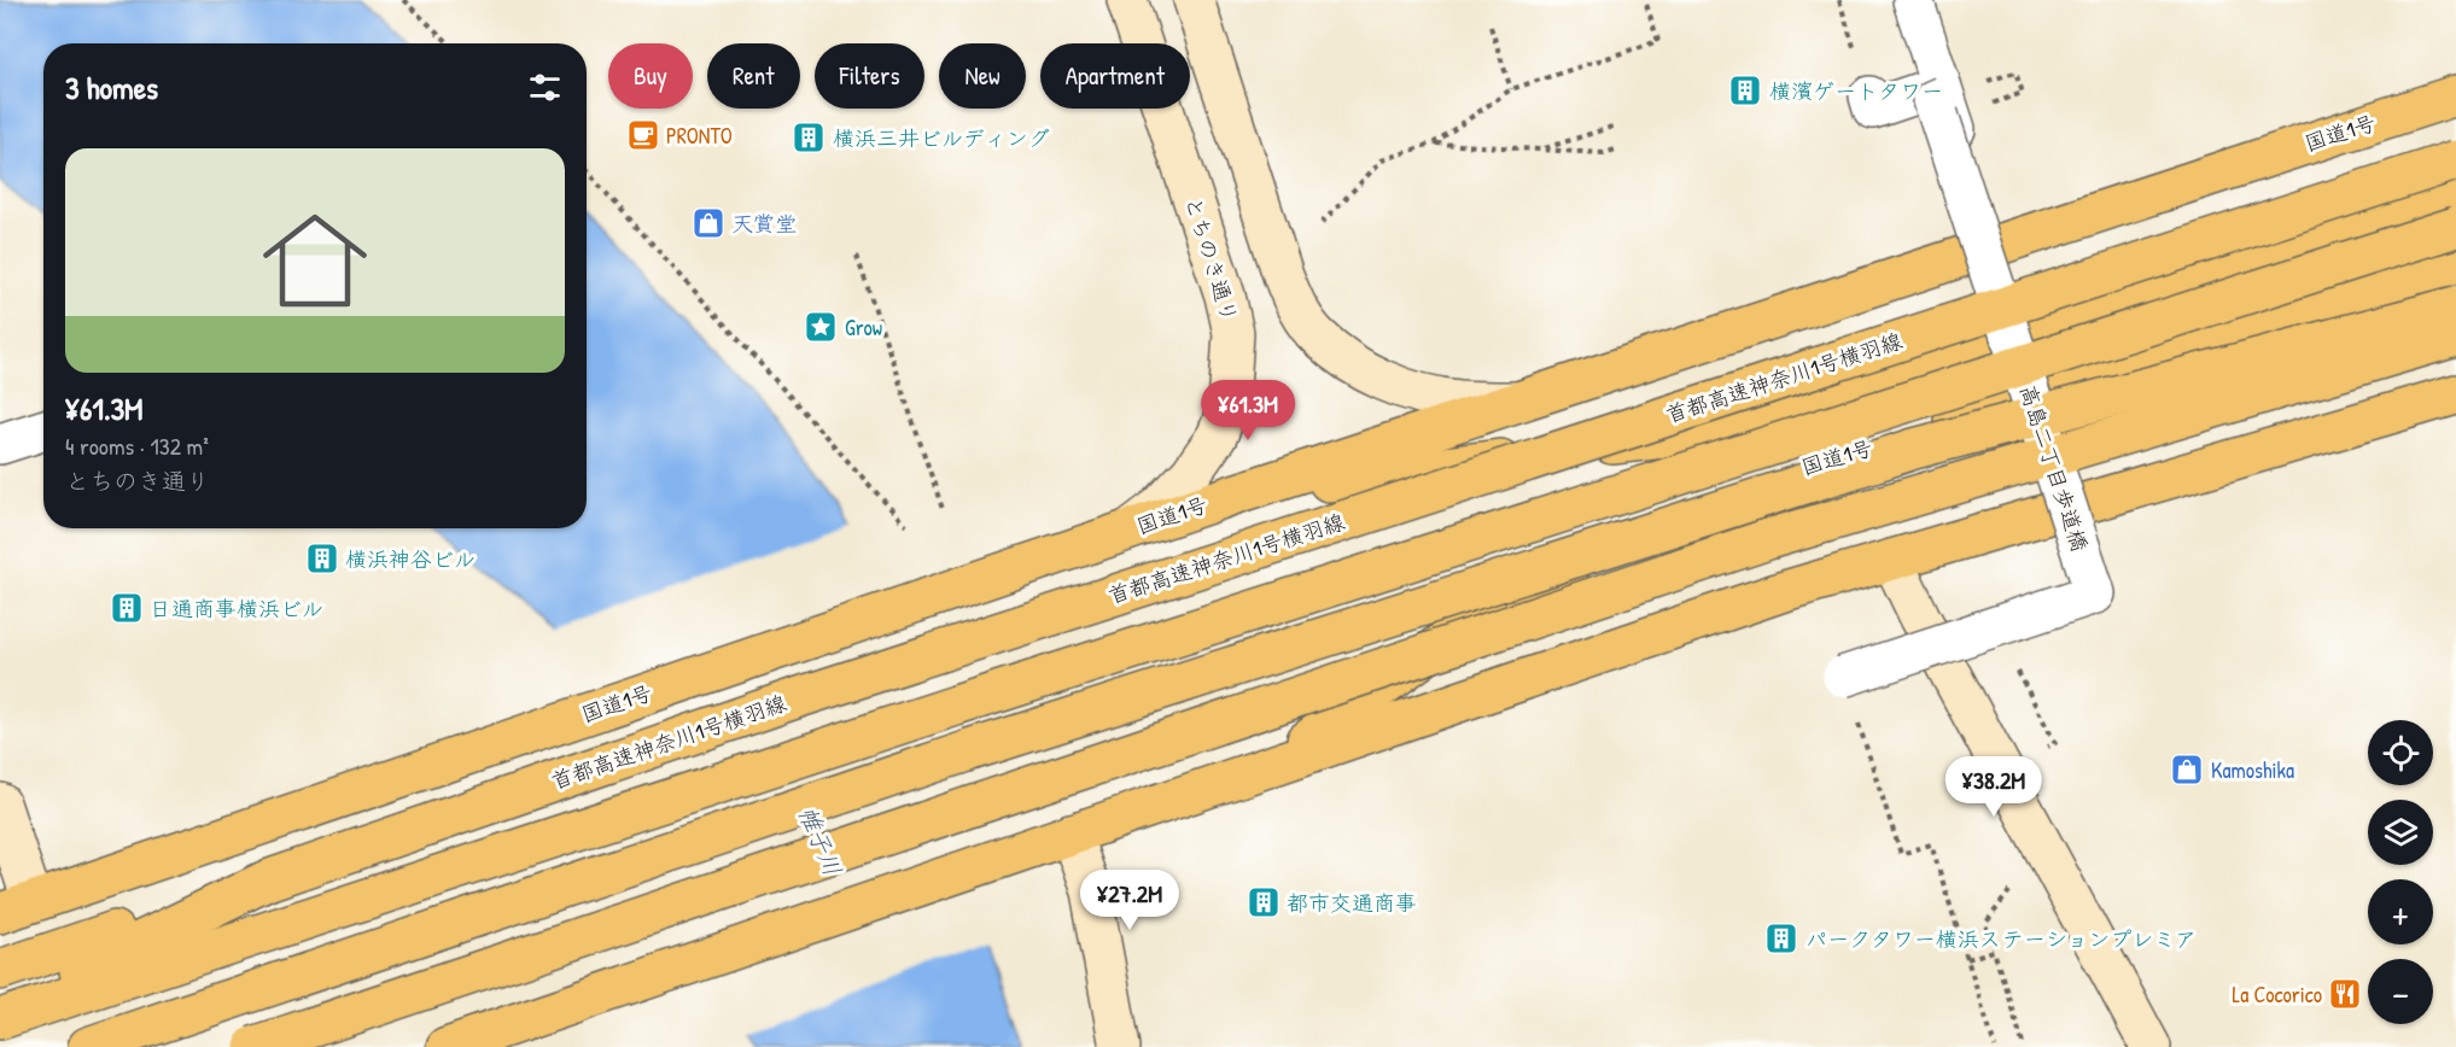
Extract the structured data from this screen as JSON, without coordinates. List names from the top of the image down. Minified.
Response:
{"streets":{"highway":["国道1号","首都高速神奈川1号横羽線"],"street":["とちのき通り","高島二丁目歩道橋"]},"crossings":[["国道1号","とちのき通り"]],"water":["帷子川"],"places":{"building":["横濱ゲートタワー","横浜三井ビルディング","横浜神谷ビル","日通商事横浜ビル","都市交通商事","パークタワー横浜ステーションプレミア"],"cafe":["PRONTO"],"shop":["天賞堂","Kamoshika"],"place":["Grow"],"restaurant":["La Cocorico"]},"page":{"chip":["Buy","Rent","Filters","New","Apartment"],"heading":"3 homes","list":[{"name":"¥61.3M","note":"4 rooms · 132 m² · とちのき通り"}],"price":["¥61.3M","¥38.2M","¥27.2M"],"map_buttons":["+","−"]}}
